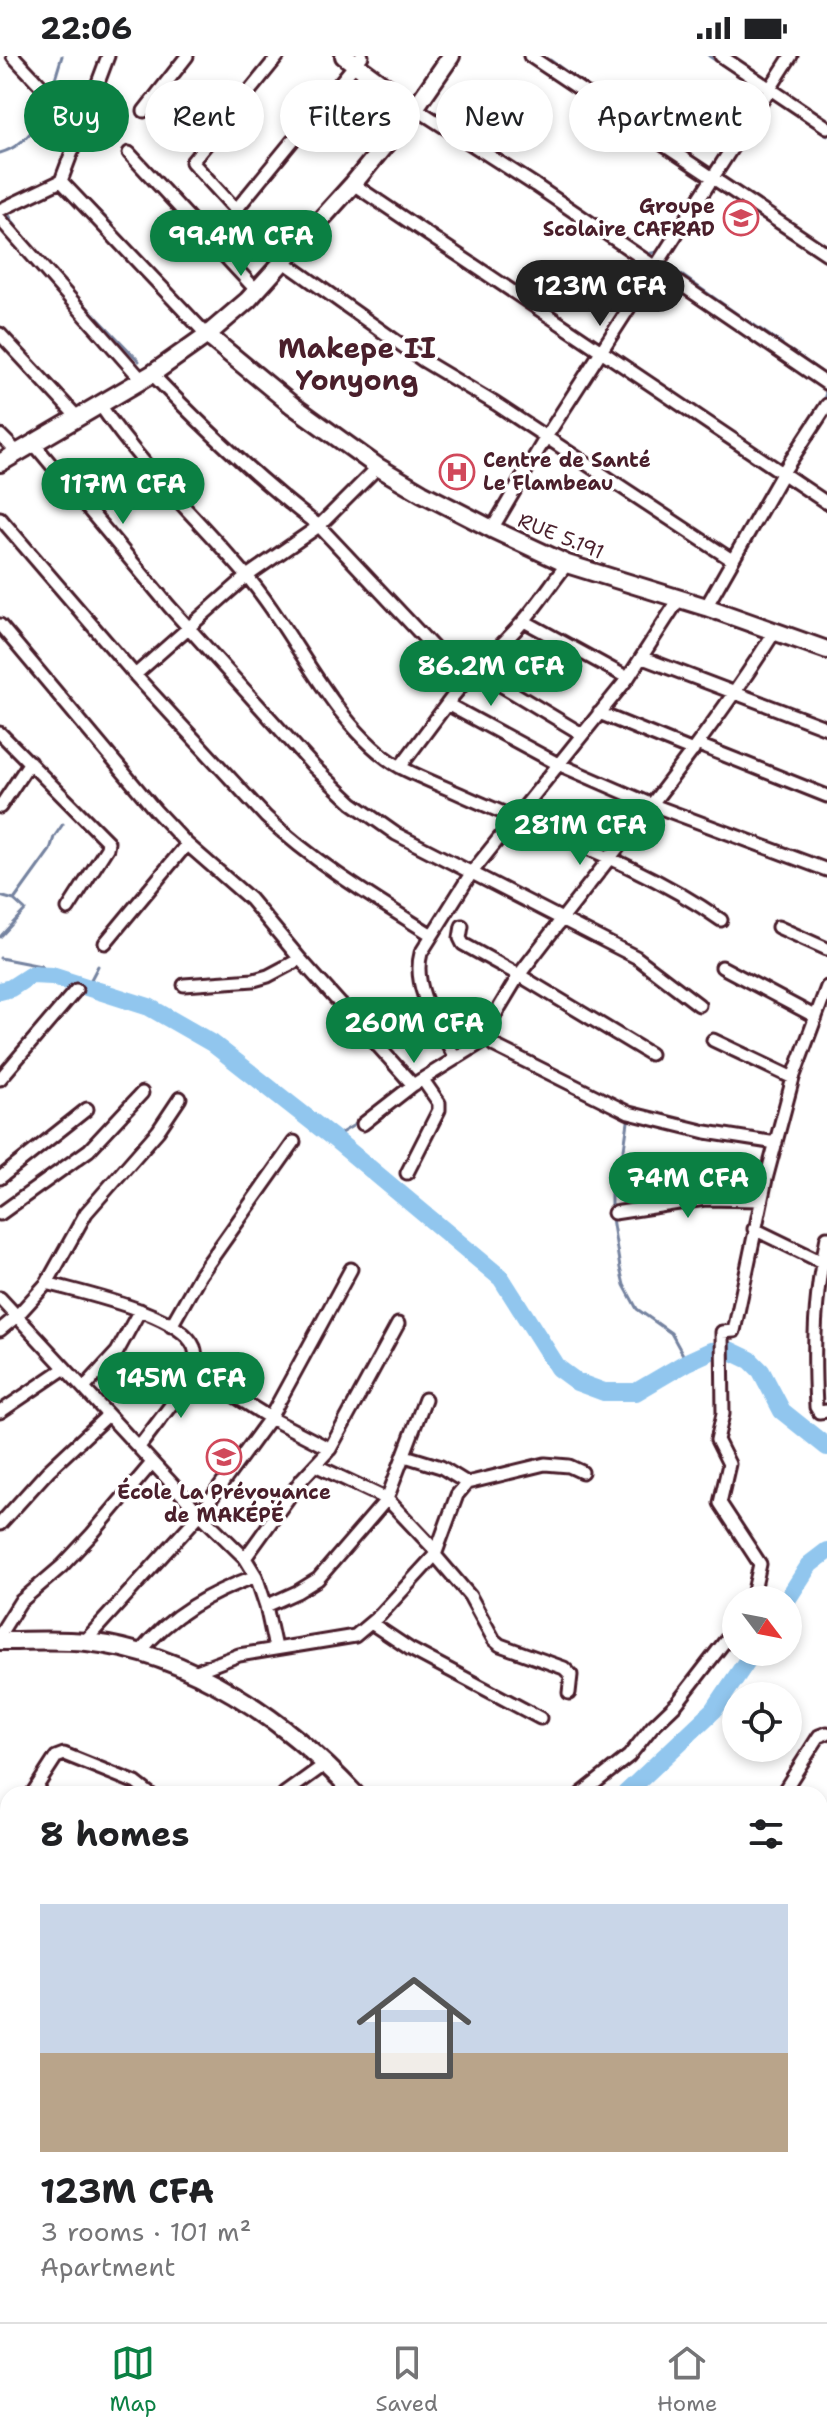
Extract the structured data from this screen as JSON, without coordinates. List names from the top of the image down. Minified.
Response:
{"streets":{"street":["RUE 5.191"]},"districts":["Makepe II Yonyong"],"places":{"school or university":["Groupe Scolaire CAFRAD","École La Prévoyance de MAKÉPÉ"],"hospital":["Centre de Santé Le Flambeau"]},"north":"bottom right","page":{"status":"22:06","chip":["Buy","Rent","Filters","New","Apartment"],"price":["99.4M CFA","123M CFA","117M CFA","86.2M CFA","281M CFA","260M CFA","74M CFA","145M CFA"],"heading":"8 homes","list":[{"name":"123M CFA","note":"3 rooms · 101 m² · Apartment"}],"tabs":["Map","Saved","Home"]}}
